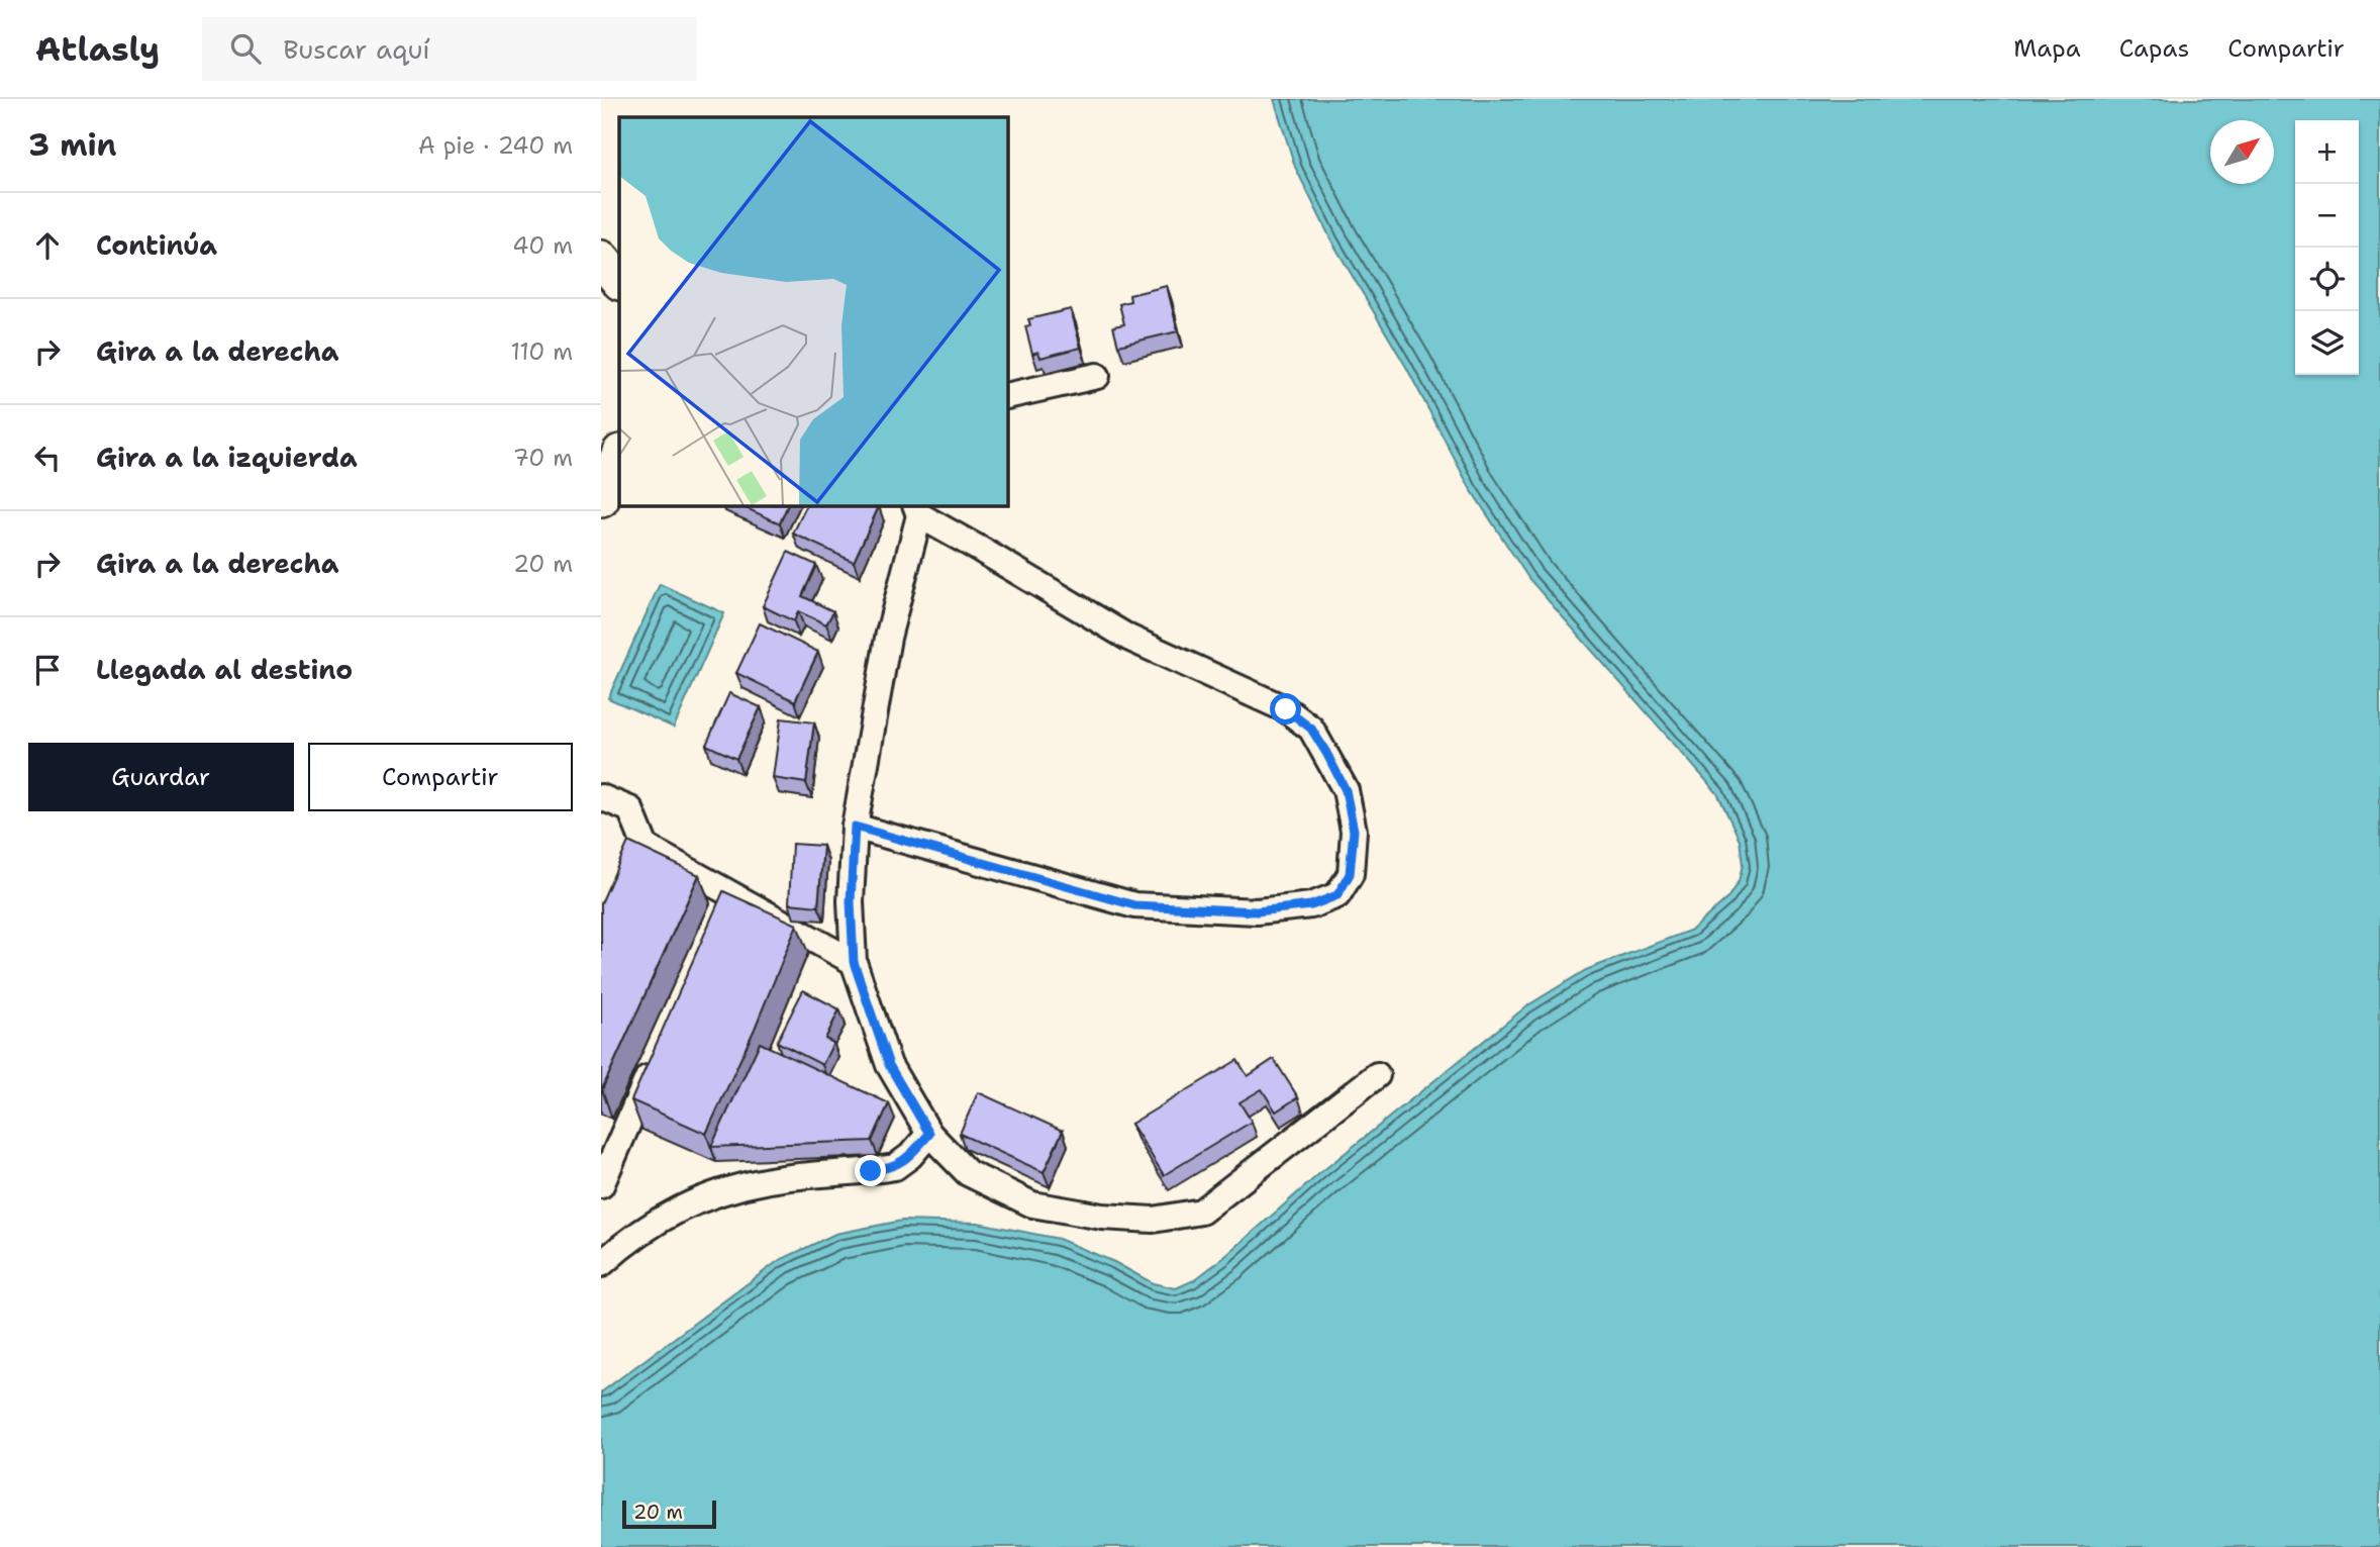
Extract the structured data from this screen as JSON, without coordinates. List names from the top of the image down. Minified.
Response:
{"scale_bar":"20 m","north":"top right","page":{"header":"Atlasly","search":"Buscar aquí","nav":["Mapa","Capas","Compartir"],"heading":["3 min","A pie · 240 m"],"map_buttons":["+","−"],"list":[["Continúa","40 m"],["Gira a la derecha","110 m"],["Gira a la izquierda","70 m"],["Gira a la derecha","20 m"],"Llegada al destino"],"buttons":["Guardar","Compartir"],"scale":"20 m"}}
